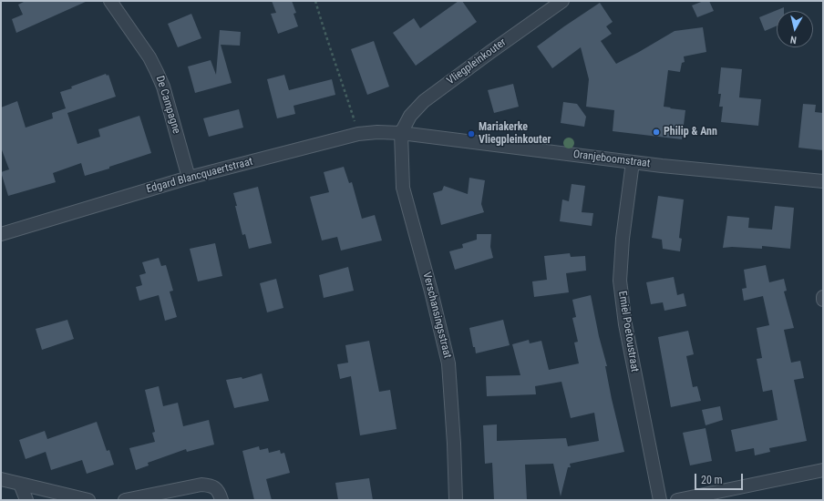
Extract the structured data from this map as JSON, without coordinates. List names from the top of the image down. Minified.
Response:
{"streets":{"street":["Vliegpleinkouter","De Campagne","Oranjeboomstraat","Edgard Blancquaertstraat","Verschansingsstraat","Emiel Poetoustraat"]},"crossings":[["Vliegpleinkouter","Oranjeboomstraat"],["Vliegpleinkouter","Edgard Blancquaertstraat"],["Vliegpleinkouter","Verschansingsstraat"],["De Campagne","Edgard Blancquaertstraat"],["Oranjeboomstraat","Edgard Blancquaertstraat"],["Oranjeboomstraat","Verschansingsstraat"],["Oranjeboomstraat","Emiel Poetoustraat"],["Edgard Blancquaertstraat","Verschansingsstraat"]],"places":["Philip & Ann","Mariakerke Vliegpleinkouter"],"scale_bar":"20 m","north":"bottom"}
